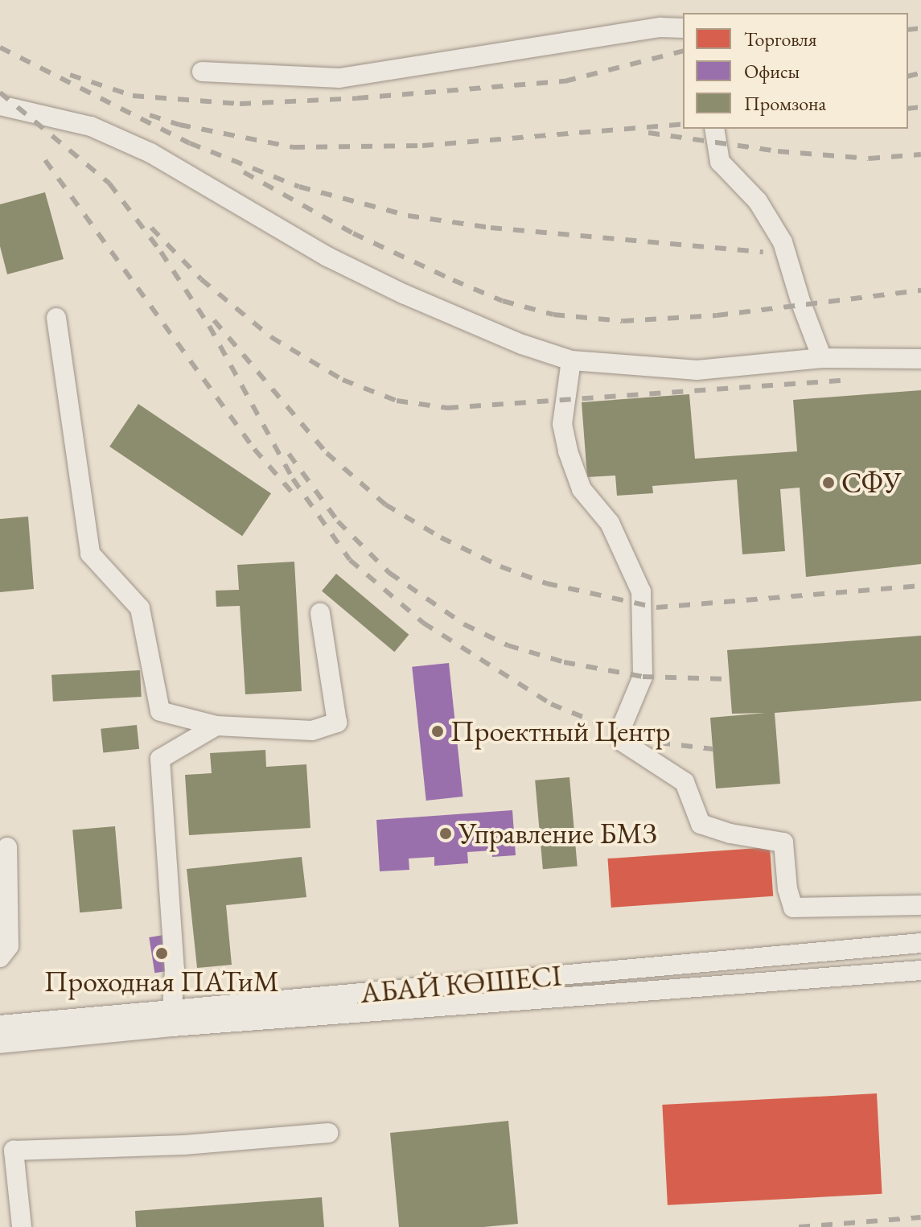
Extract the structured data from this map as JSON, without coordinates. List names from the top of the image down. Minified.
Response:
{"streets":{"street":["АБАЙ КӨШЕСІ"]},"places":["СФУ","Проектный Центр","Управление БМЗ","Проходная ПАТиМ"],"legend":["Торговля","Офисы","Промзона"]}
